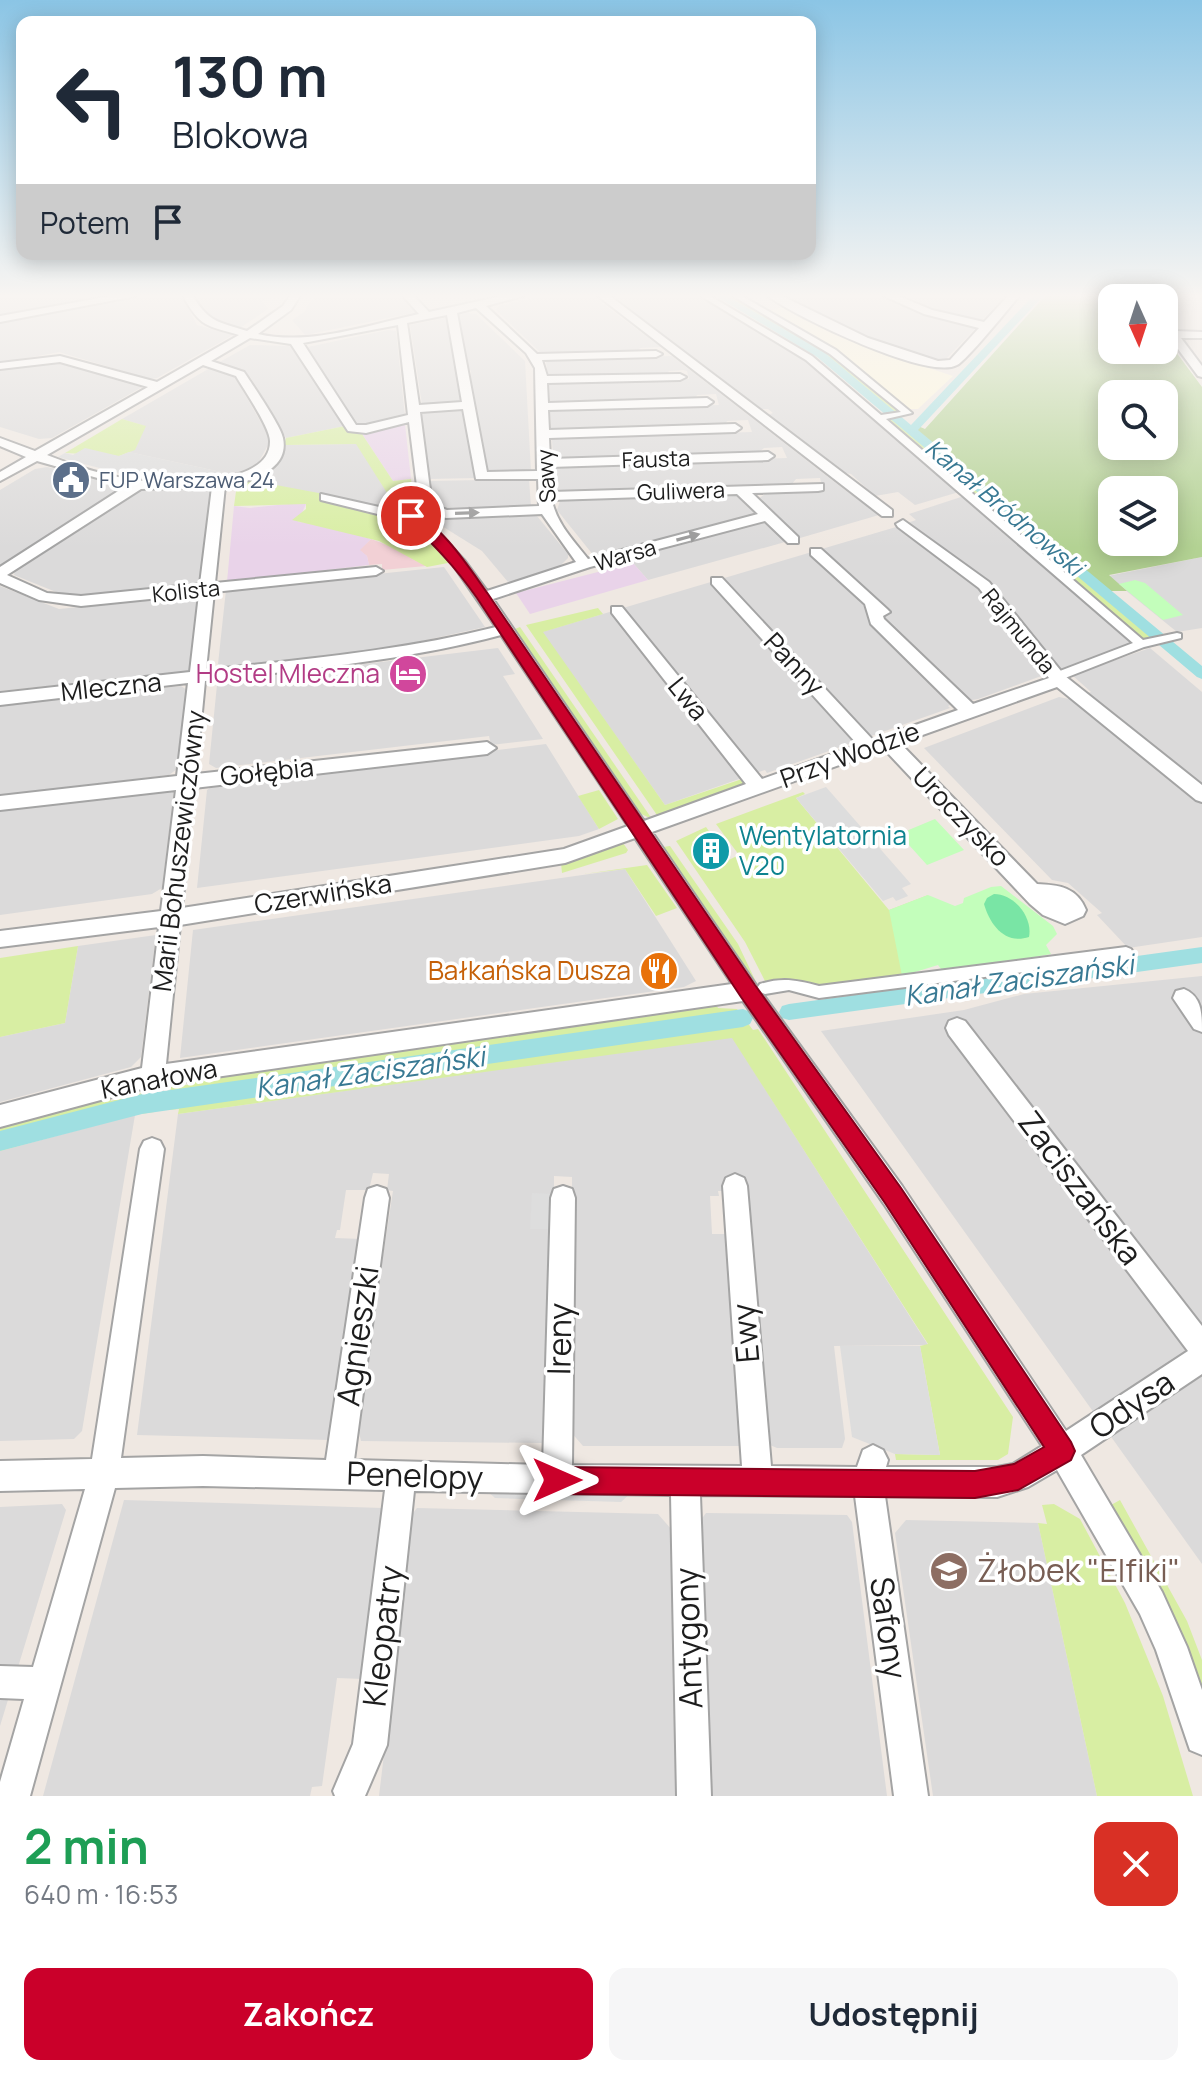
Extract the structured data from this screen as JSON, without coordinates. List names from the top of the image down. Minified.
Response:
{"streets":{"street":["Fausta","Sawy","Guliwera","Warsa","Kolista","Rajmunda","Panny","Mleczna","Lwa","Przy Wodzie","Gołębia","Uroczysko","Marii Bohuszewiczówny","Czerwińska","Kanałowa","Zaciszańska","Ewy","Agnieszki","Ireny","Odysa","Penelopy","Safony","Kleopatry","Antygony"]},"crossings":[["Fausta","Sawy"],["Sawy","Guliwera"],["Sawy","Warsa"],["Kolista","Marii Bohuszewiczówny"],["Rajmunda","Przy Wodzie"],["Panny","Przy Wodzie"],["Panny","Uroczysko"],["Mleczna","Marii Bohuszewiczówny"],["Lwa","Przy Wodzie"],["Przy Wodzie","Uroczysko"],["Przy Wodzie","Czerwińska"],["Gołębia","Marii Bohuszewiczówny"],["Marii Bohuszewiczówny","Czerwińska"],["Marii Bohuszewiczówny","Kanałowa"],["Ewy","Penelopy"],["Agnieszki","Penelopy"],["Ireny","Penelopy"],["Odysa","Penelopy"],["Penelopy","Safony"],["Penelopy","Kleopatry"],["Penelopy","Antygony"]],"water":["Kanał Bródnowski","Kanał Zaciszański"],"places":{"public building":["FUP Warszawa 24"],"hotel":["Hostel Mleczna"],"building":["Wentylatornia V20"],"restaurant":["Bałkańska Dusza"],"school or university":["Żłobek \"Elfiki\""]},"north":"bottom","page":{"turn":["130 m","Blokowa"],"then":"Potem","heading":["2 min","640 m · 16:53"],"buttons":["Zakończ","Udostępnij"]}}
